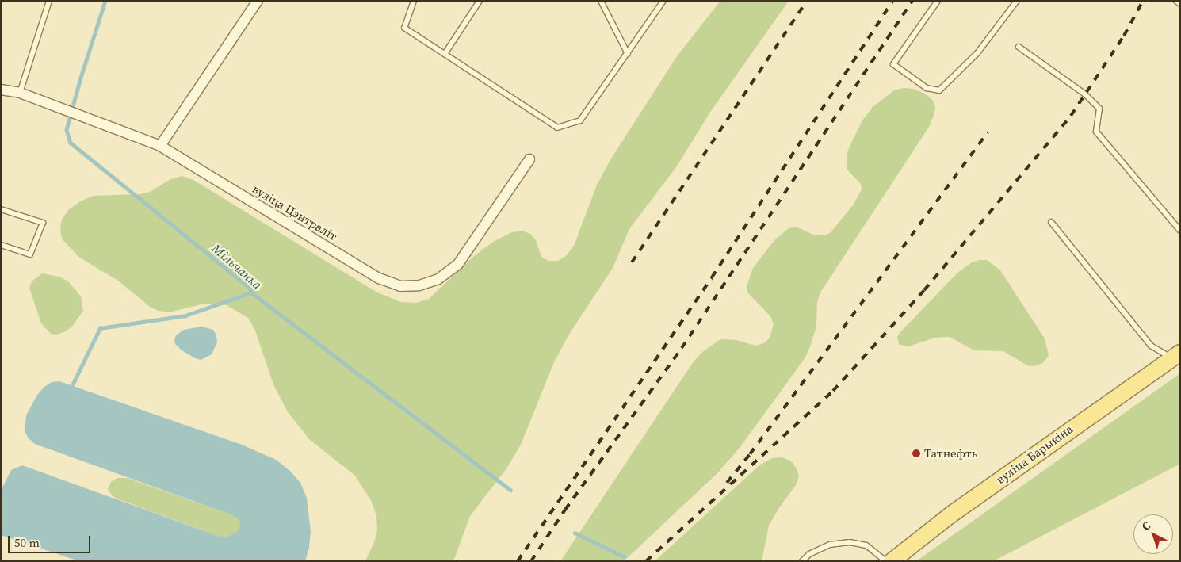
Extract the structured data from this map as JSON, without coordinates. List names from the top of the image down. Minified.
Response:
{"streets":{"main road":["вуліца Барыкіна"],"street":["вуліца Цэнтраліт"]},"water":["Мільчанка"],"places":["Татнефть"],"scale_bar":"50 m","north":"top left"}
